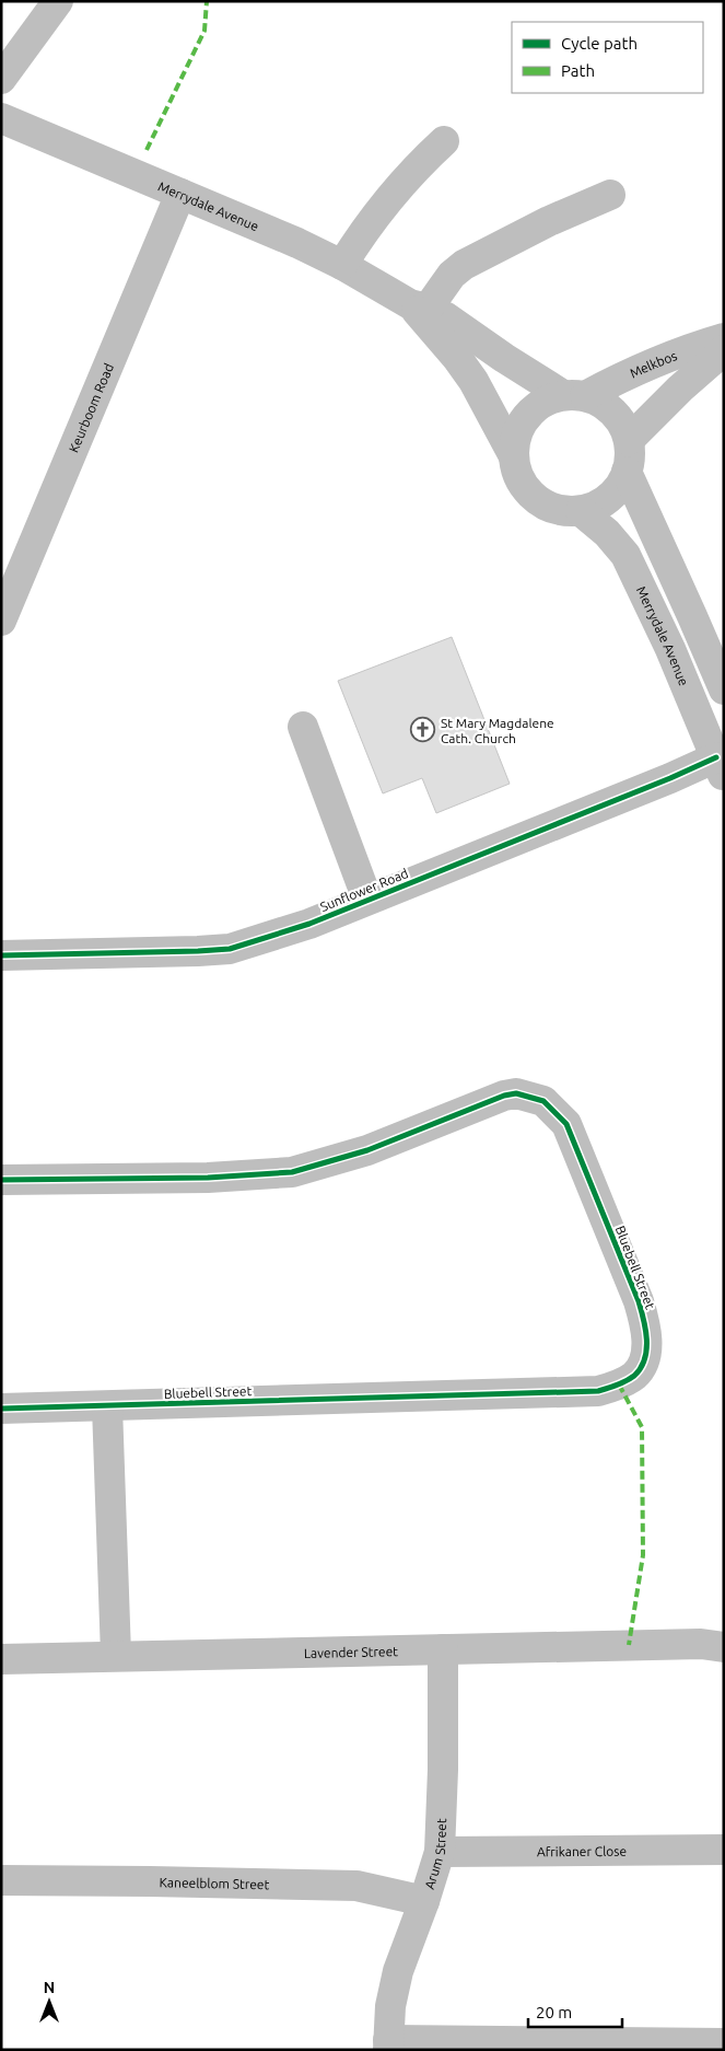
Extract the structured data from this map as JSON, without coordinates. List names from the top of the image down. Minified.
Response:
{"streets":{"street":["Merrydale Avenue","Melkbos","Keurboom Road","Sunflower Road","Bluebell Street","Lavender Street","Afrikaner Close","Arum Street","Kaneelblom Street"]},"crossings":[["Merrydale Avenue","Melkbos"],["Merrydale Avenue","Keurboom Road"],["Merrydale Avenue","Sunflower Road"],["Lavender Street","Arum Street"],["Afrikaner Close","Arum Street"],["Arum Street","Kaneelblom Street"]],"places":{"church":["St Mary Magdalene Cath. Church"]},"legend":["Cycle path","Path"],"scale_bar":"20 m","north":"top"}
